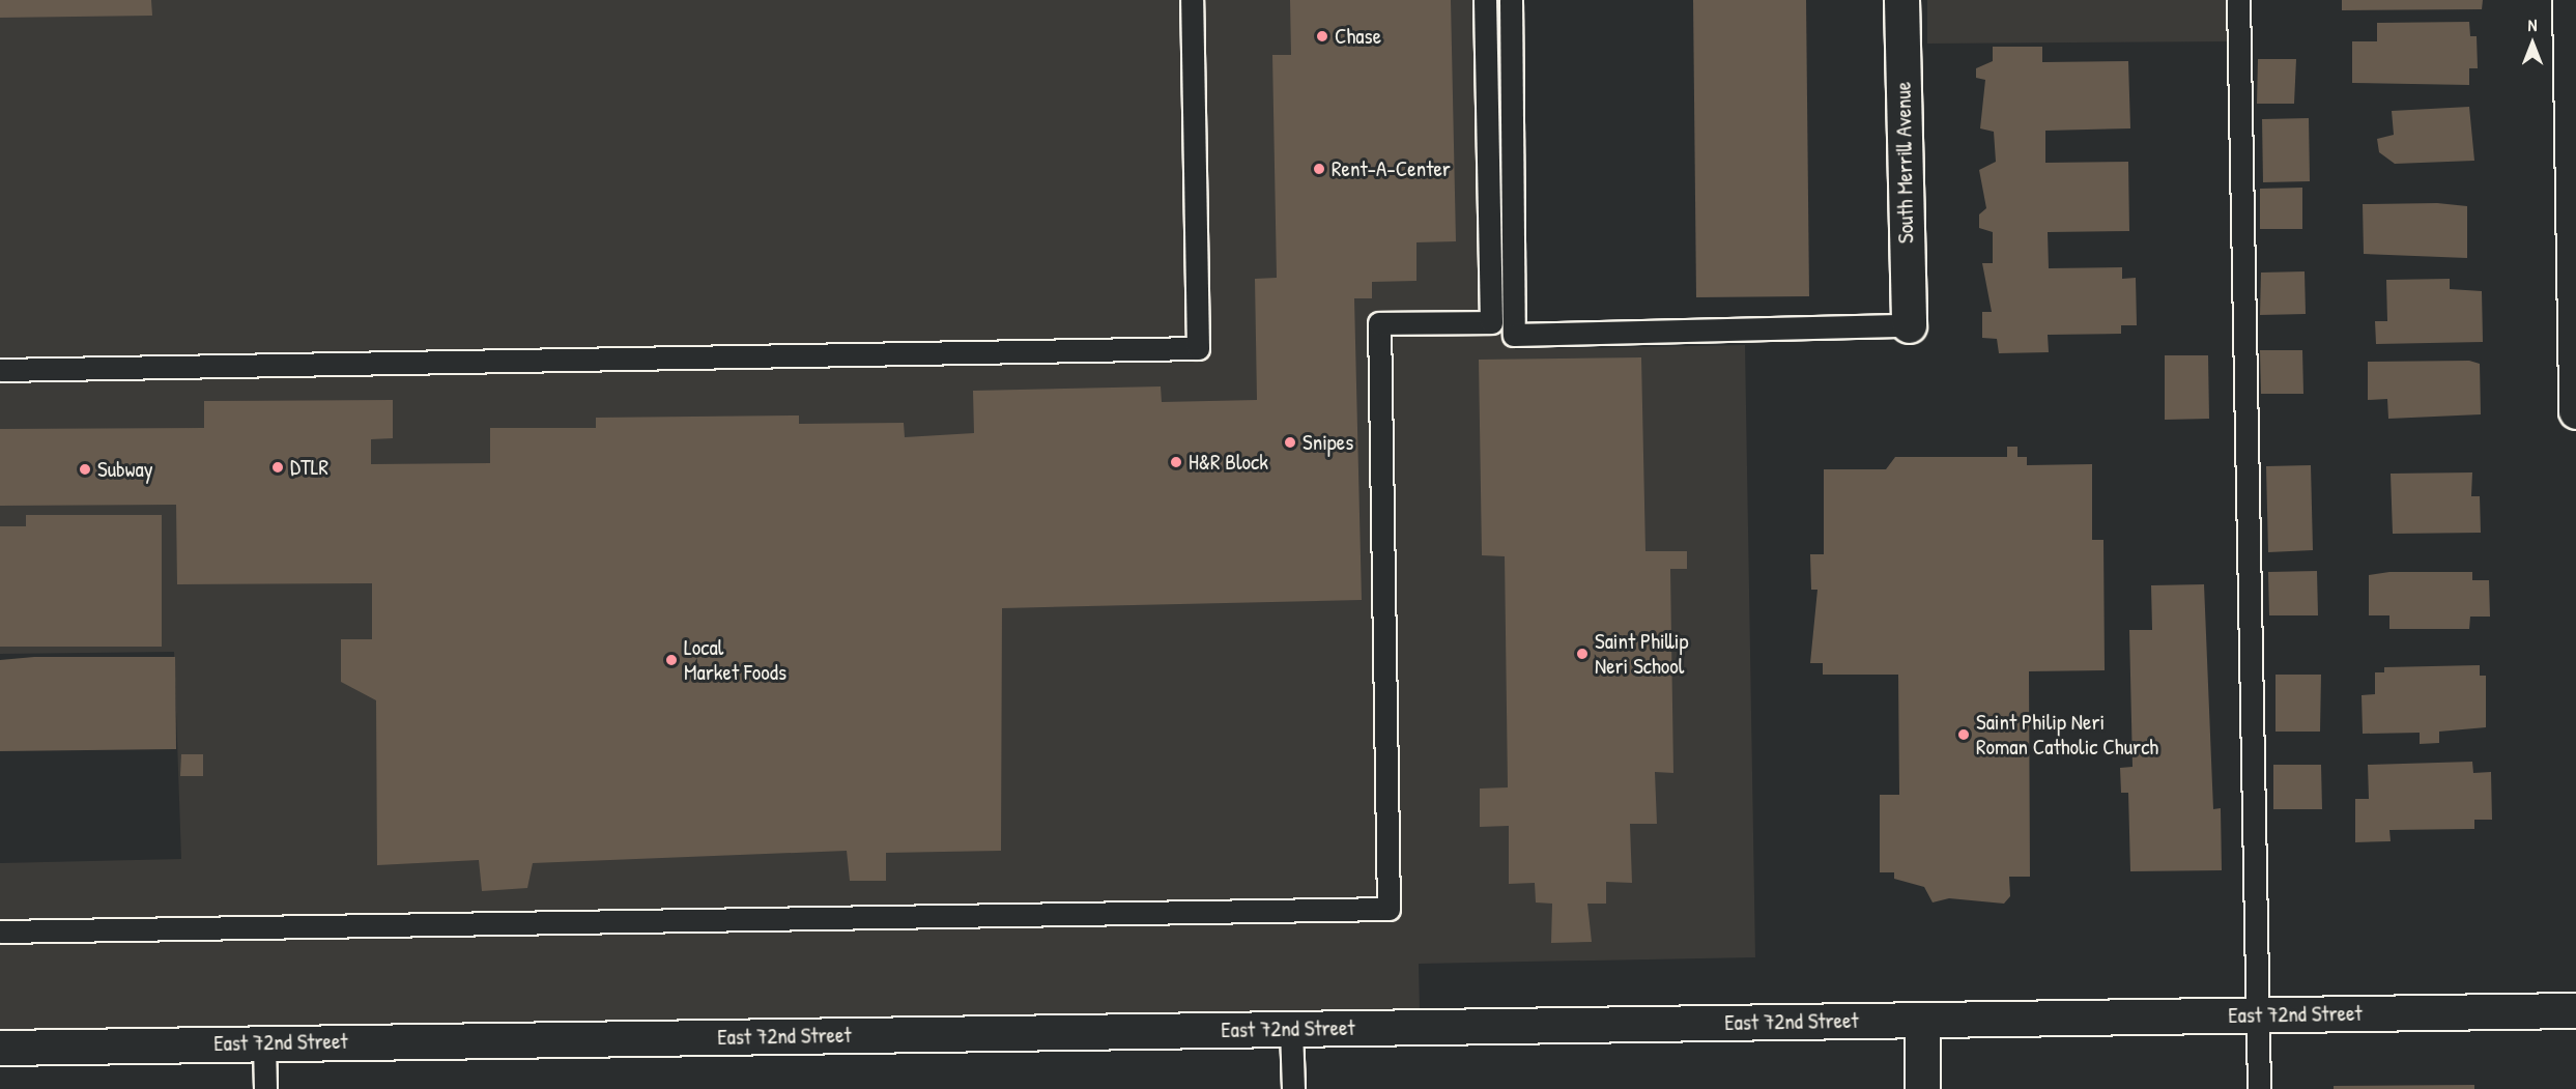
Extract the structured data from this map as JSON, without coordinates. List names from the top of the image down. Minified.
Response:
{"streets":{"street":["South Merrill Avenue","East 72nd Street"]},"places":["Chase","Rent-A-Center","Snipes","H&R Block","DTLR","Subway","Saint Phillip Neri School","Local Market Foods","Saint Philip Neri Roman Catholic Church"],"north":"top"}
